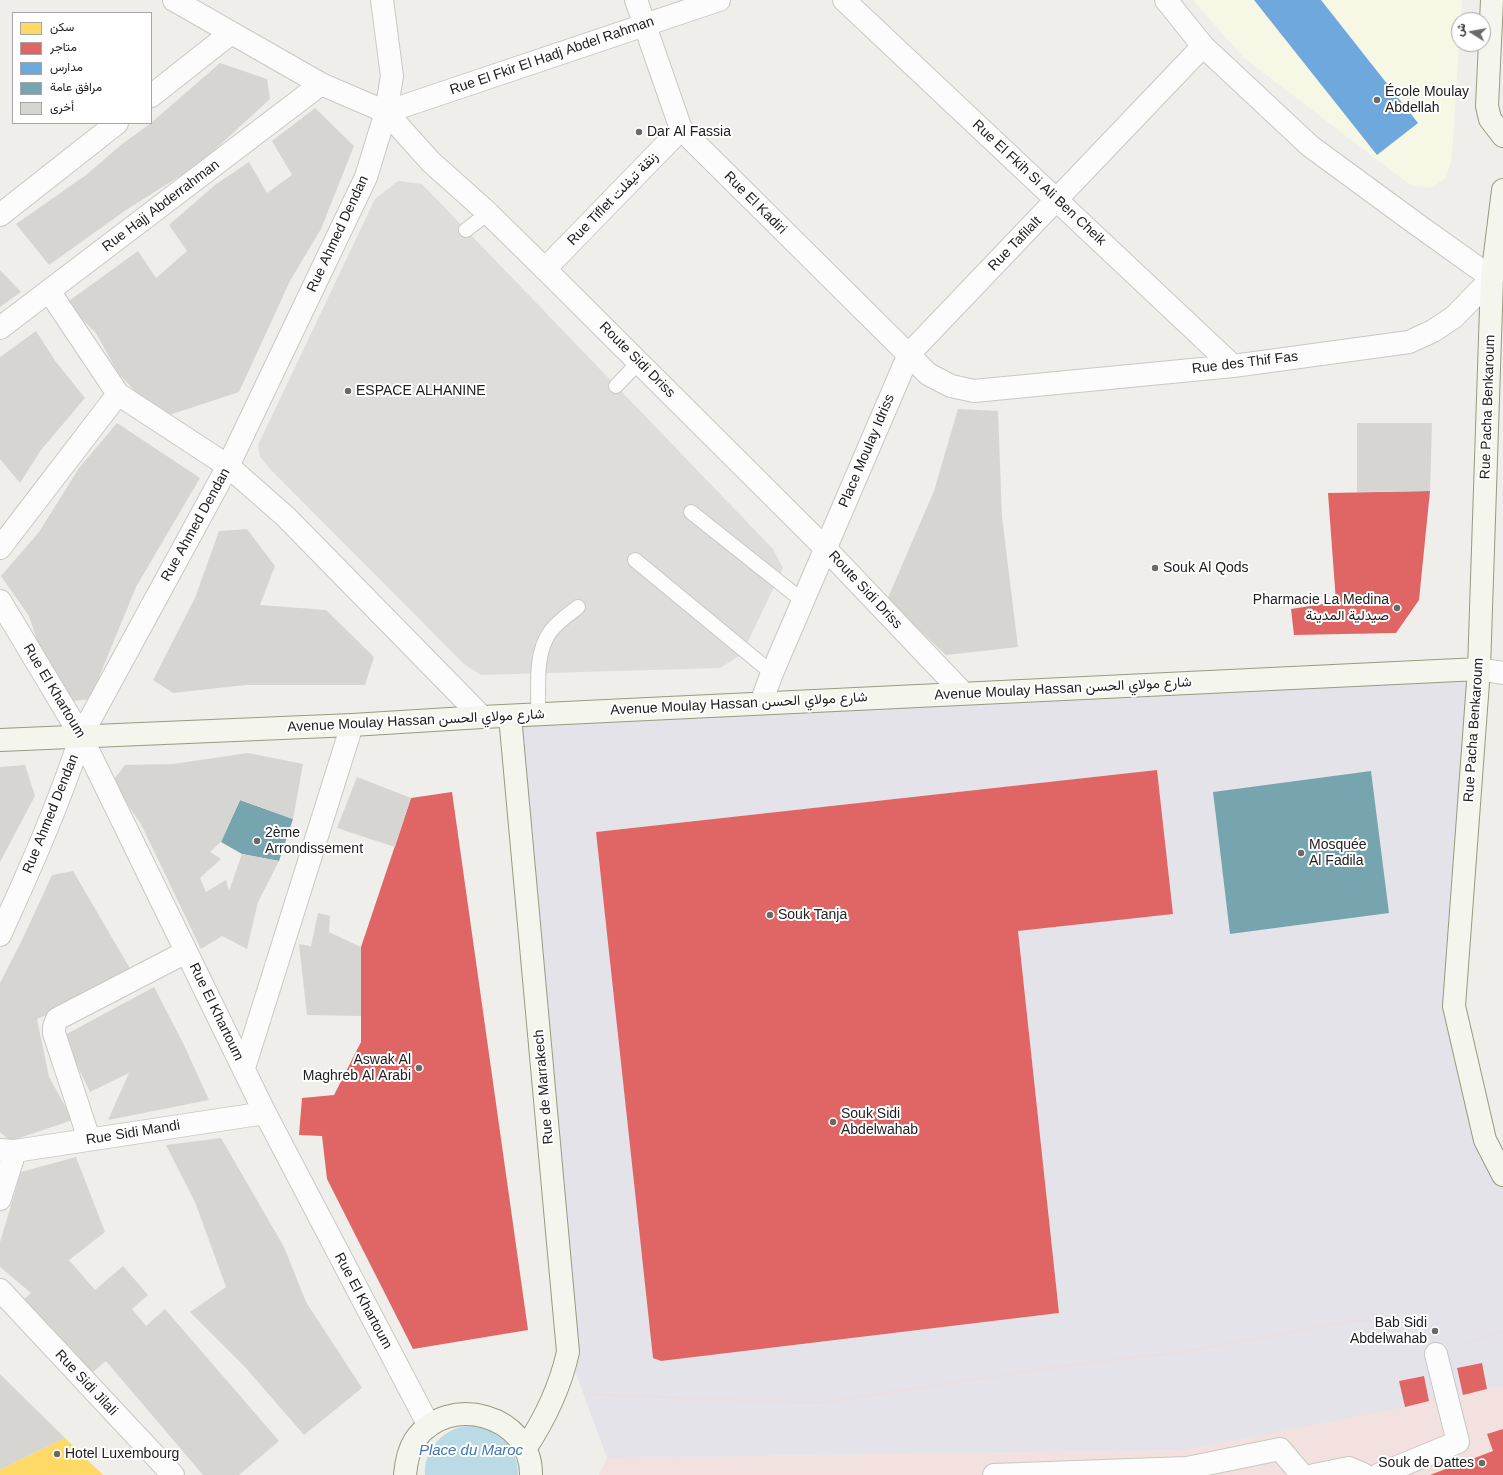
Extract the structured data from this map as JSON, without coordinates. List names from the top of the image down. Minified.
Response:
{"streets":{"main road":["Rue Pacha Benkaroum","Avenue Moulay Hassan شارع مولاي الحسن","Rue de Marrakech"],"street":["Rue El Fkir El Hadj Abdel Rahman","Rue El Fkih Si Ali Ben Cheik","Rue Tiflet زنقة تيفلت","Rue El Kadiri","Rue Hajj Abderrahman","Rue Ahmed Dendan","Rue Tafilalt","Route Sidi Driss","Rue des Thif Fas","Place Moulay Idriss","Rue El Khartoum","Rue Sidi Mandi","Rue Sidi Jilali"]},"crossings":[["Rue El Fkir El Hadj Abdel Rahman","Rue El Kadiri"],["Rue El Fkir El Hadj Abdel Rahman","Rue Ahmed Dendan"],["Rue El Fkir El Hadj Abdel Rahman","Route Sidi Driss"],["Rue El Fkih Si Ali Ben Cheik","Rue Tafilalt"],["Rue El Fkih Si Ali Ben Cheik","Rue des Thif Fas"],["Rue Tiflet زنقة تيفلت","Rue El Kadiri"],["Rue Tiflet زنقة تيفلت","Route Sidi Driss"],["Rue El Kadiri","Rue Tafilalt"],["Rue El Kadiri","Rue des Thif Fas"],["Rue El Kadiri","Place Moulay Idriss"],["Rue Ahmed Dendan","Route Sidi Driss"],["Rue Ahmed Dendan","Avenue Moulay Hassan شارع مولاي الحسن"],["Rue Ahmed Dendan","Rue El Khartoum"],["Rue Tafilalt","Place Moulay Idriss"],["Route Sidi Driss","Place Moulay Idriss"],["Route Sidi Driss","Avenue Moulay Hassan شارع مولاي الحسن"],["Rue des Thif Fas","Rue Pacha Benkaroum"],["Rue Pacha Benkaroum","Avenue Moulay Hassan شارع مولاي الحسن"],["Place Moulay Idriss","Avenue Moulay Hassan شارع مولاي الحسن"],["Avenue Moulay Hassan شارع مولاي الحسن","Rue El Khartoum"],["Avenue Moulay Hassan شارع مولاي الحسن","Rue de Marrakech"],["Rue El Khartoum","Rue Sidi Mandi"]],"water":["Place du Maroc"],"places":["École Moulay Abdellah","Dar Al Fassia","ESPACE ALHANINE","Souk Al Qods","Pharmacie La Medina صيدلية المدينة","2ème Arrondissement","Mosquée Al Fadila","Souk Tanja","Aswak Al Maghreb Al Arabi","Souk Sidi Abdelwahab","Bab Sidi Abdelwahab","Hotel Luxembourg","Souk de Dattes"],"legend":["سكن","متاجر","مدارس","مرافق عامة","أخرى"],"north":"left"}
